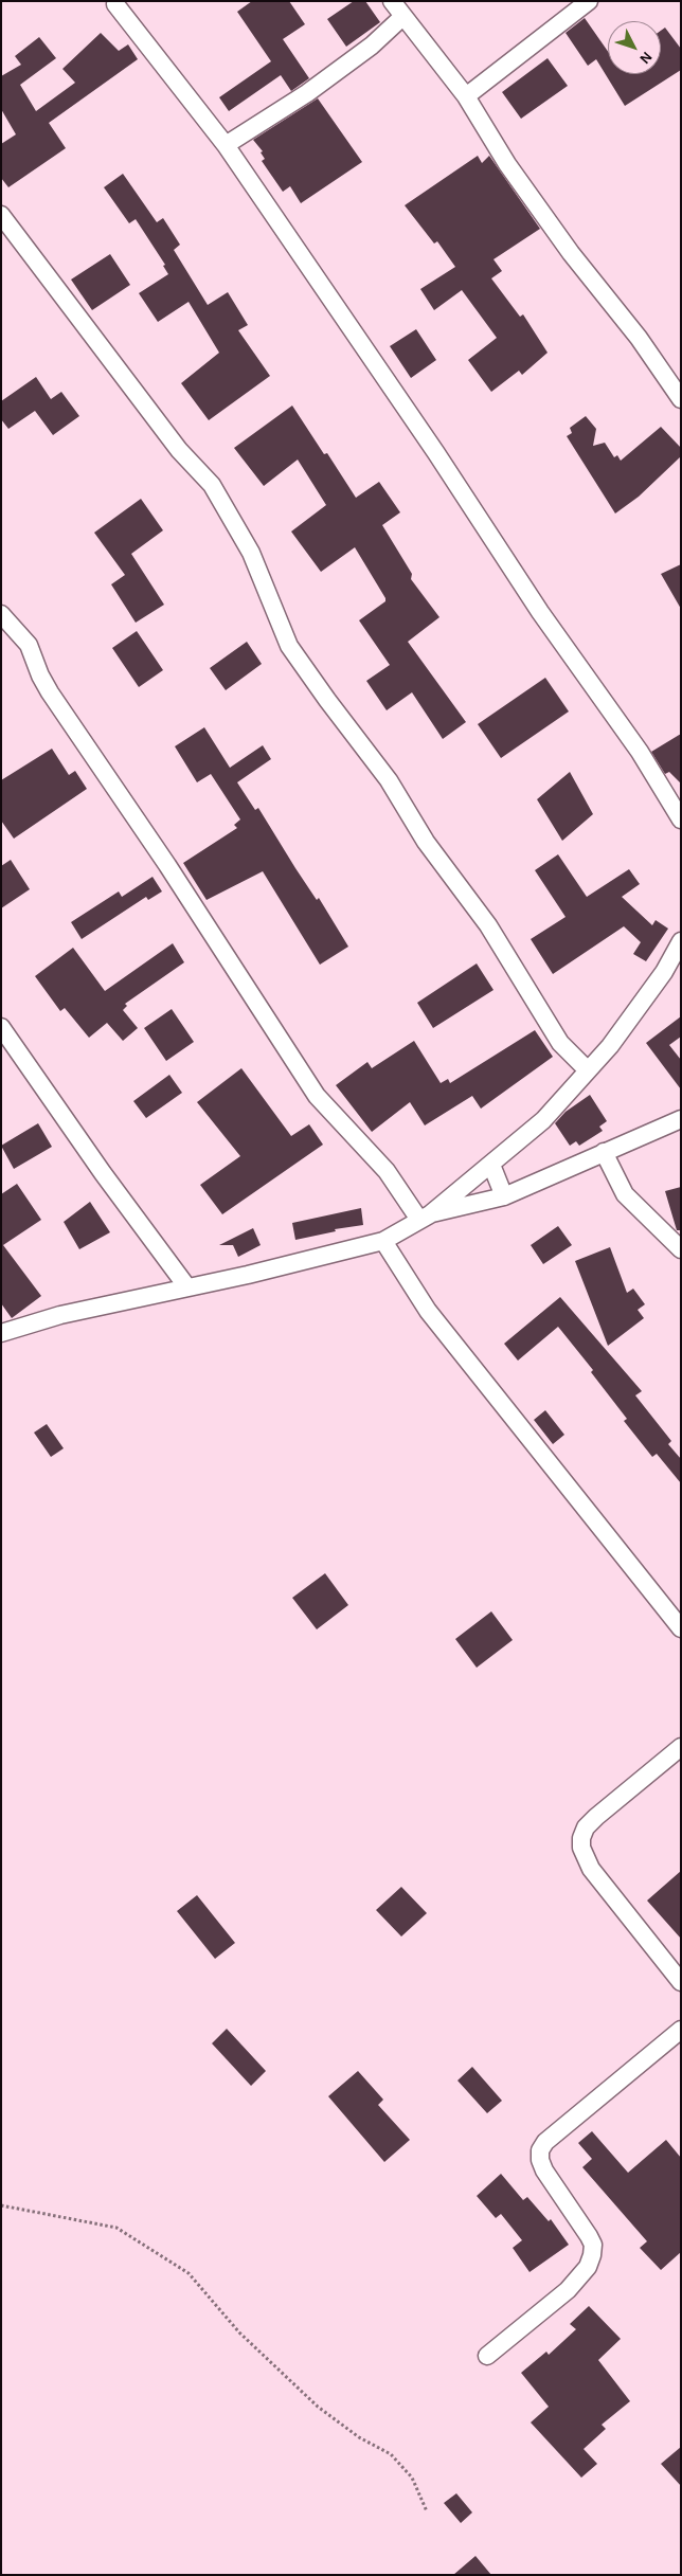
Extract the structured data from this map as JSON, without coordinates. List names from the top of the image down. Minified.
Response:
{"north":"bottom right"}
